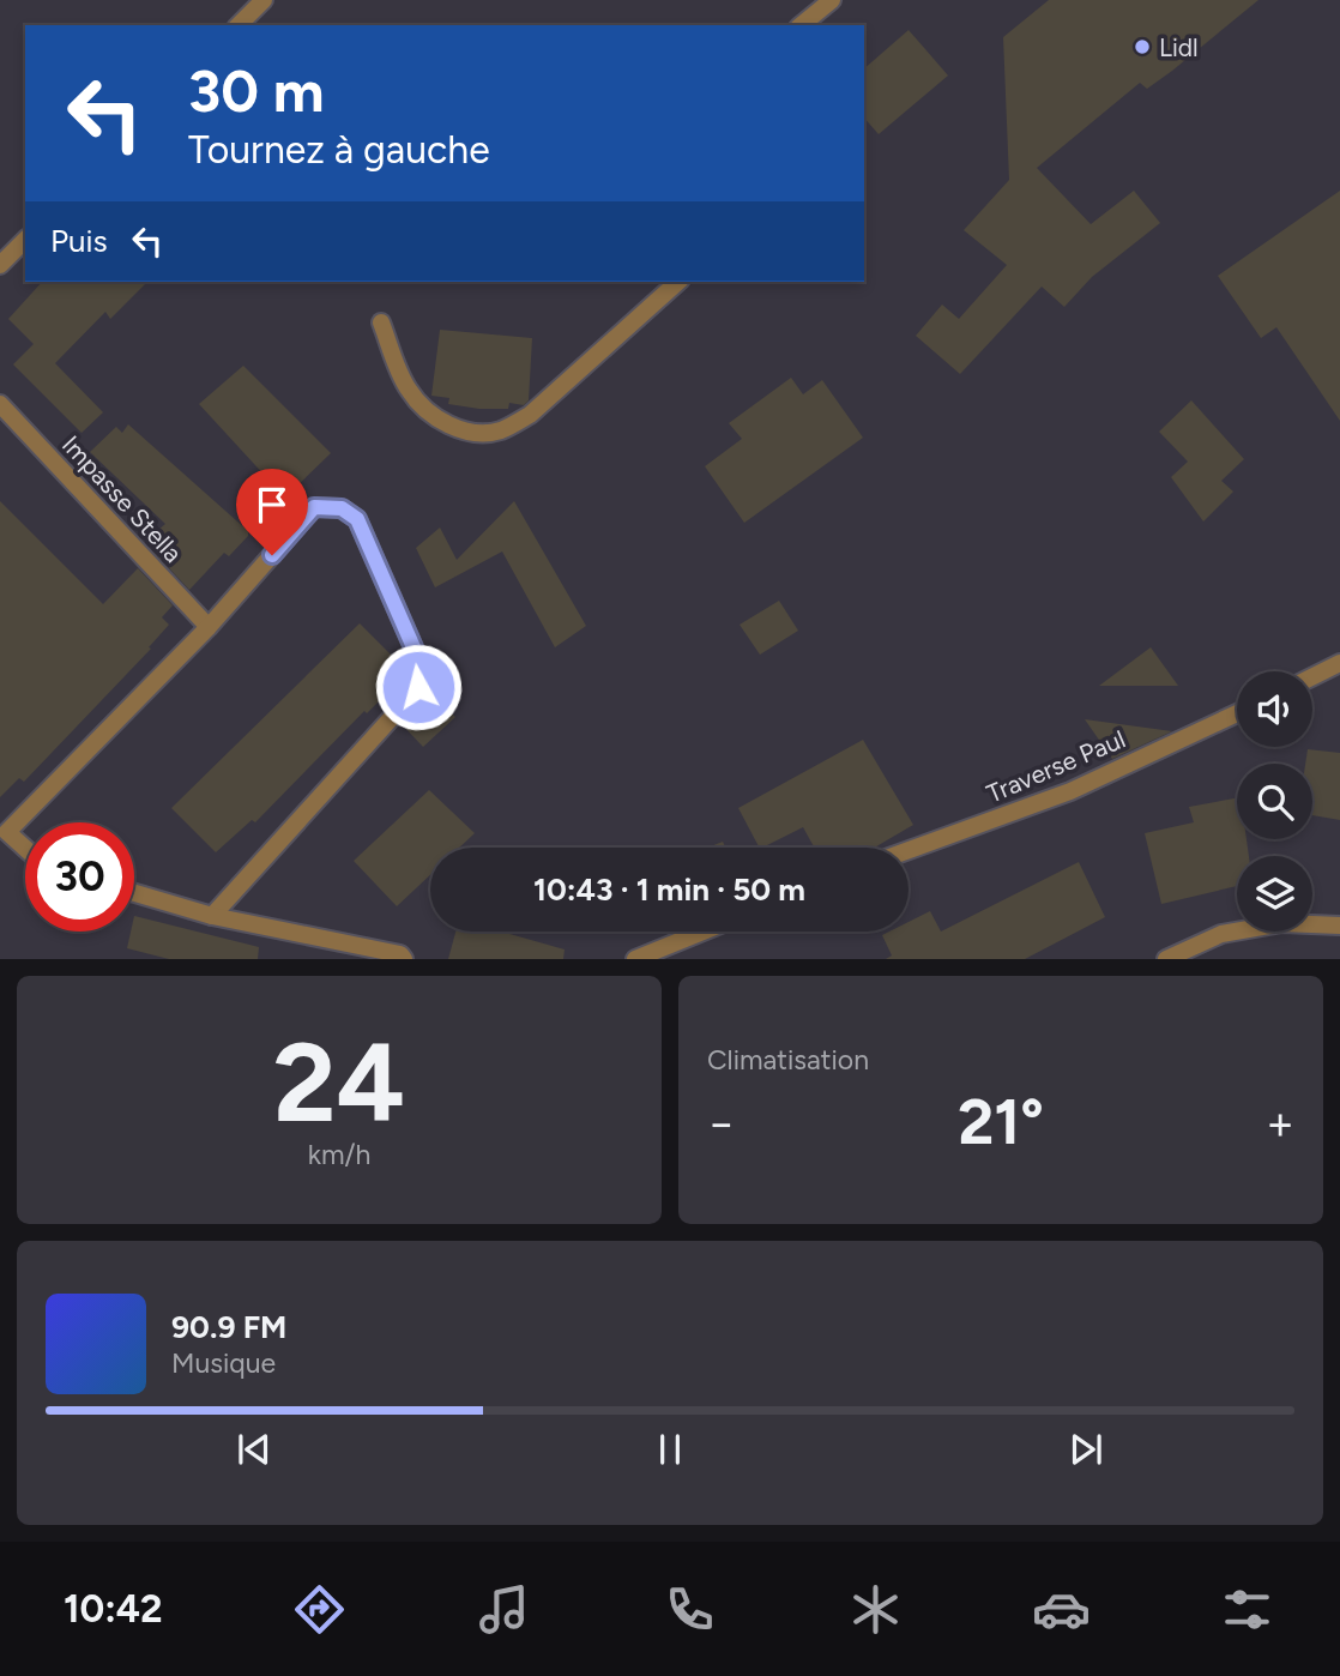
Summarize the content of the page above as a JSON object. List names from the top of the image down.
{
  "streets": {
    "street": ["Impasse Stella", "Traverse Paul"]
  },
  "places": ["Lidl"],
  "page": {
    "turn": ["30 m", "Tournez à gauche"],
    "then": "Puis",
    "limit": "30",
    "trip": "10:43 · 1 min · 50 m",
    "tile": [
      ["24", "km/h"],
      "Climatisation"
    ],
    "heat": ["−", "21°", "+"],
    "song": ["90.9 FM", "Musique"],
    "tabs": "10:42"
  }
}
